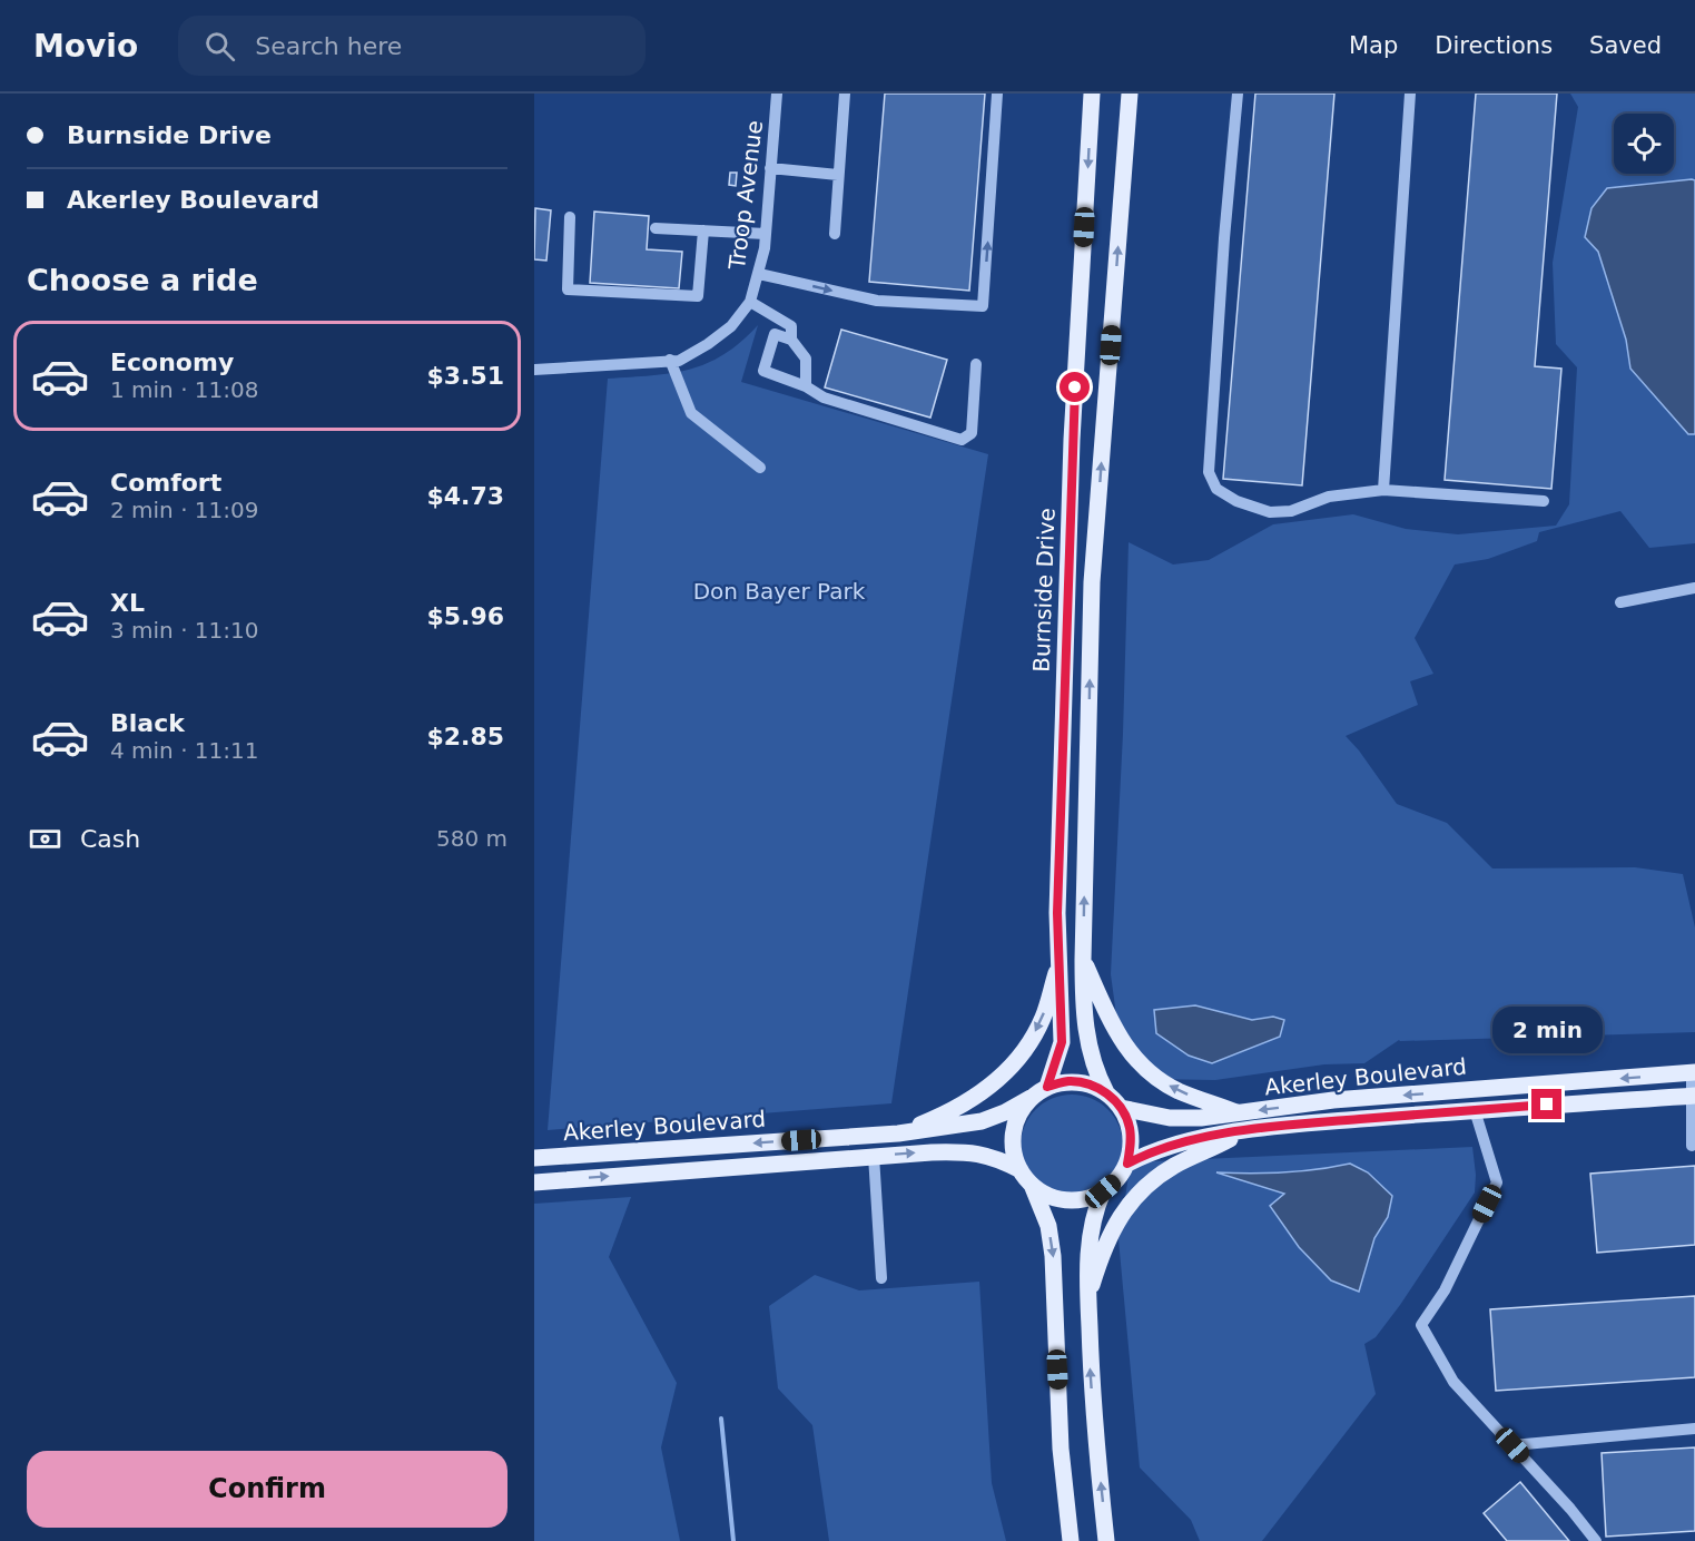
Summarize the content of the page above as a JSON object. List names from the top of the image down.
{
  "streets": {
    "main road": ["Burnside Drive", "Akerley Boulevard"],
    "street": ["Troop Avenue"]
  },
  "crossings": [
    ["Burnside Drive", "Akerley Boulevard"]
  ],
  "parks": ["Don Bayer Park"],
  "page": {
    "header": "Movio",
    "search": "Search here",
    "nav": ["Map", "Directions", "Saved"],
    "banner": ["Burnside Drive", "Akerley Boulevard"],
    "heading": "Choose a ride",
    "list": [
      {
        "name": "Economy",
        "note": "1 min · 11:08",
        "value": "$3.51"
      },
      {
        "name": "Comfort",
        "note": "2 min · 11:09",
        "value": "$4.73"
      },
      {
        "name": "XL",
        "note": "3 min · 11:10",
        "value": "$5.96"
      },
      {
        "name": "Black",
        "note": "4 min · 11:11",
        "value": "$2.85"
      }
    ],
    "pay": ["Cash", "580 m"],
    "bubble": "2 min",
    "buttons": "Confirm"
  }
}
